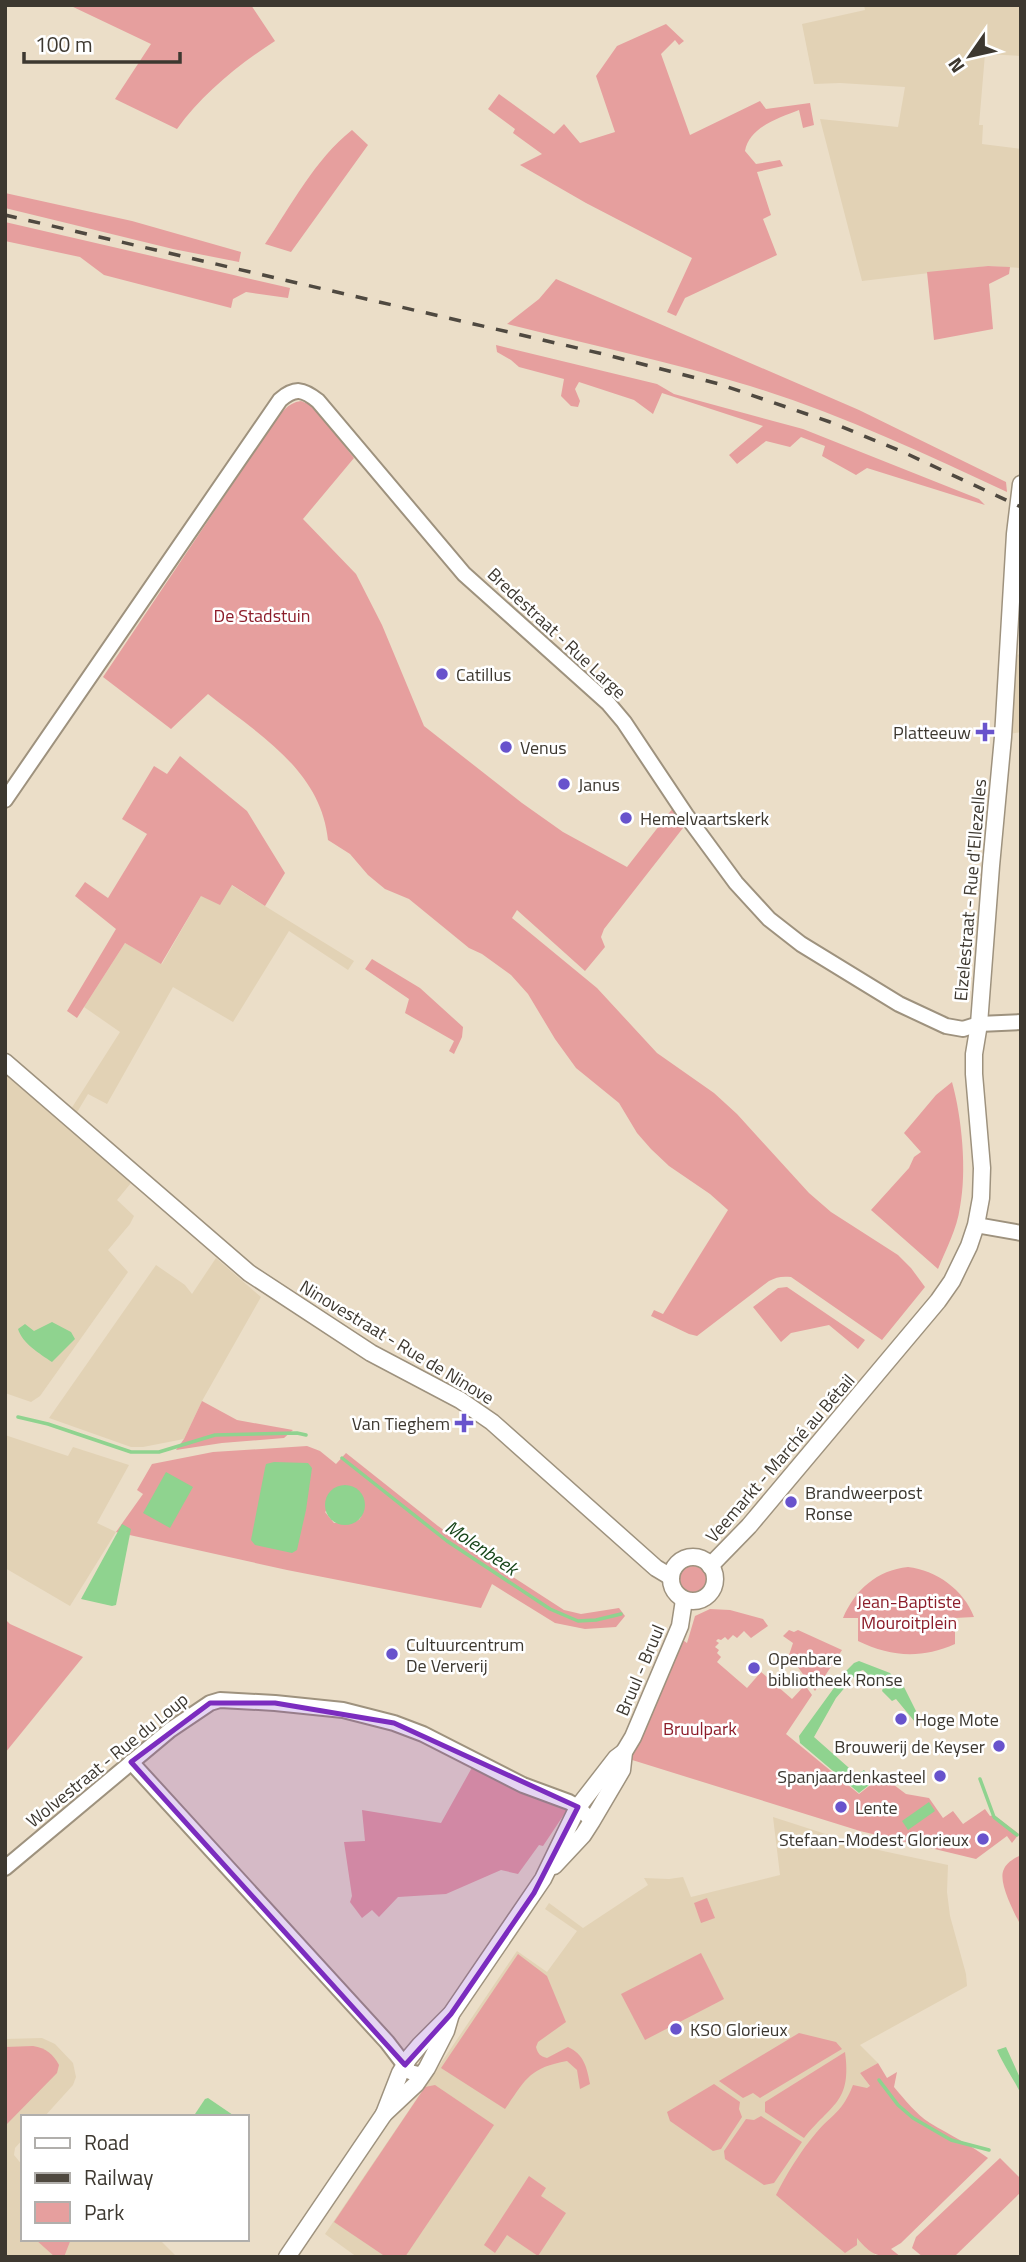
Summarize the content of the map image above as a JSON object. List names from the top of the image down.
{
  "streets": {
    "main road": [
      "Elzelestraat - Rue d'Ellezelles",
      "Ninovestraat - Rue de Ninove",
      "Veemarkt - Marché au Bétail",
      "Bruul - Bruul"
    ],
    "street": ["Bredestraat - Rue Large", "Wolvestraat - Rue du Loup"]
  },
  "crossings": [
    ["Bredestraat - Rue Large", "Elzelestraat - Rue d'Ellezelles"],
    ["Elzelestraat - Rue d'Ellezelles", "Veemarkt - Marché au Bétail"],
    ["Ninovestraat - Rue de Ninove", "Veemarkt - Marché au Bétail"],
    ["Ninovestraat - Rue de Ninove", "Bruul - Bruul"],
    ["Veemarkt - Marché au Bétail", "Bruul - Bruul"]
  ],
  "water": ["Molenbeek"],
  "parks": ["De Stadstuin", "Jean-Baptiste Mouroitplein", "Bruulpark"],
  "places": {
    "other": [
      "Catillus",
      "Venus",
      "Janus",
      "Hemelvaartskerk",
      "Brandweerpost Ronse",
      "Cultuurcentrum De Ververij",
      "Openbare bibliotheek Ronse",
      "Hoge Mote",
      "Brouwerij de Keyser",
      "Spanjaardenkasteel",
      "Lente",
      "Stefaan-Modest Glorieux",
      "KSO Glorieux"
    ],
    "health": ["Platteeuw", "Van Tieghem"]
  },
  "legend": ["Road", "Railway", "Park"],
  "scale_bar": "100 m",
  "north": "bottom left"
}
